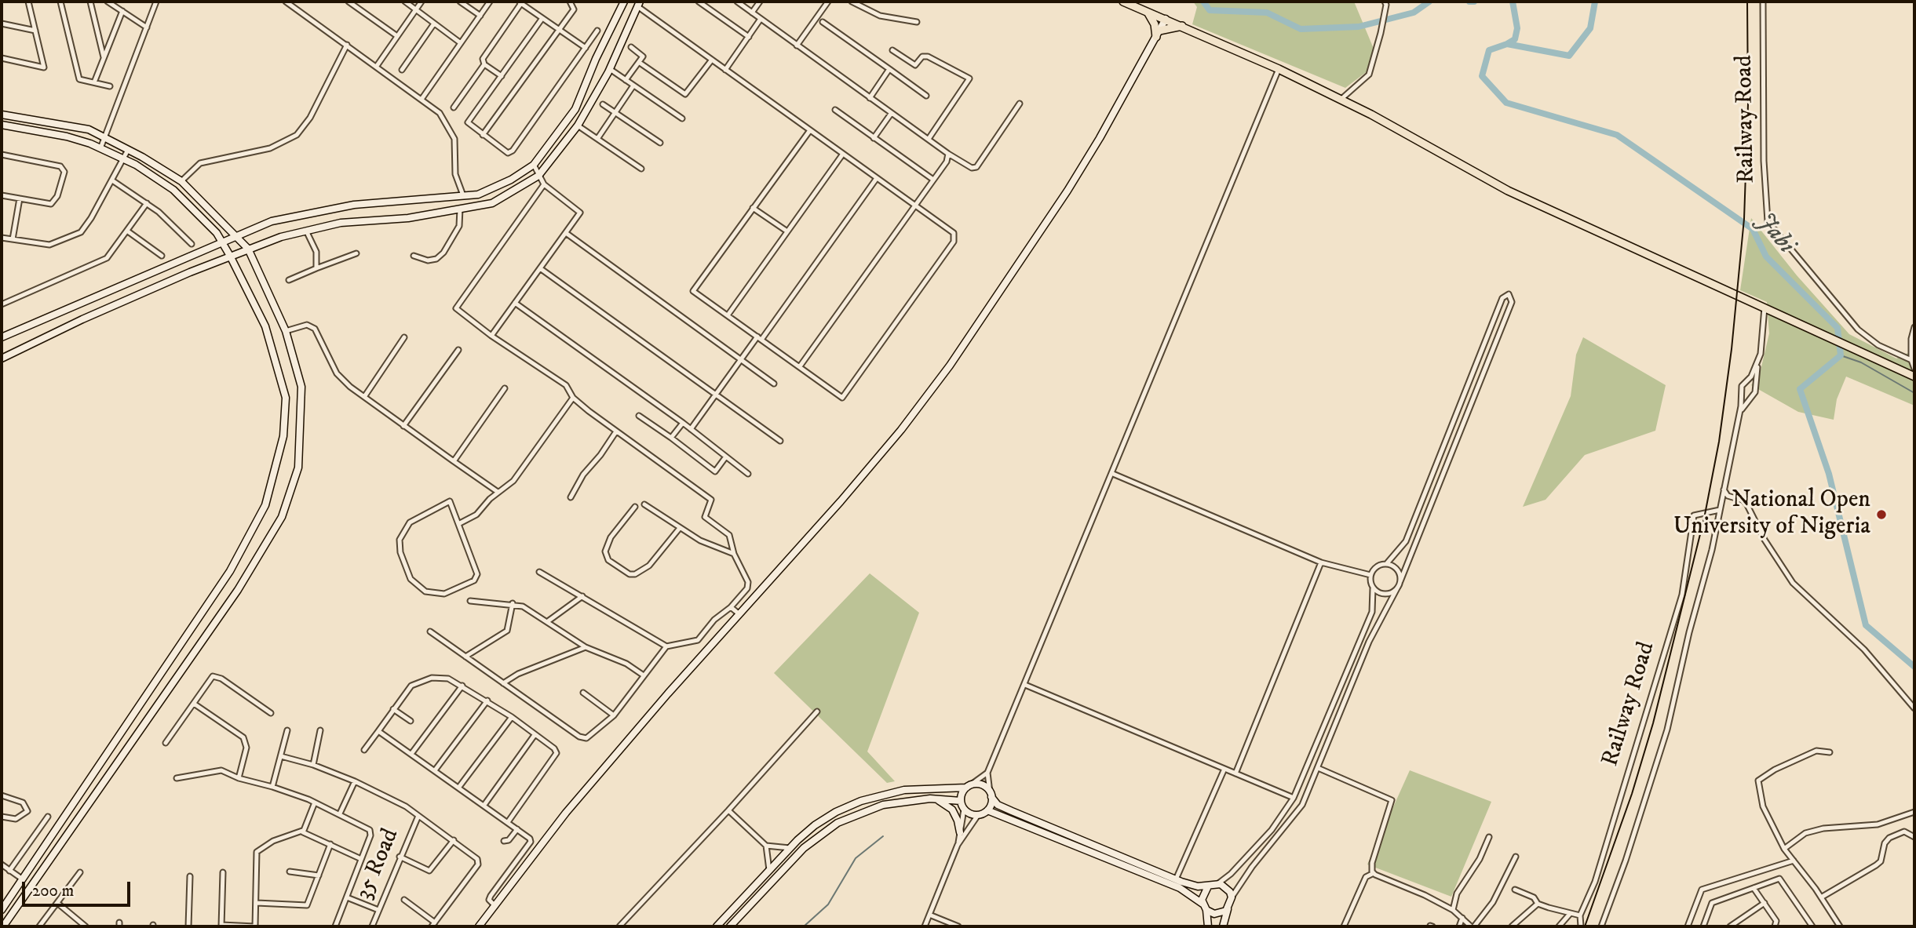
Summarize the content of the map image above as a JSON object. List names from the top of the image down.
{
  "streets": {
    "street": ["Railway Road", "35 Road"]
  },
  "water": ["Jabi"],
  "places": ["National Open University of Nigeria"],
  "scale_bar": "200 m"
}
